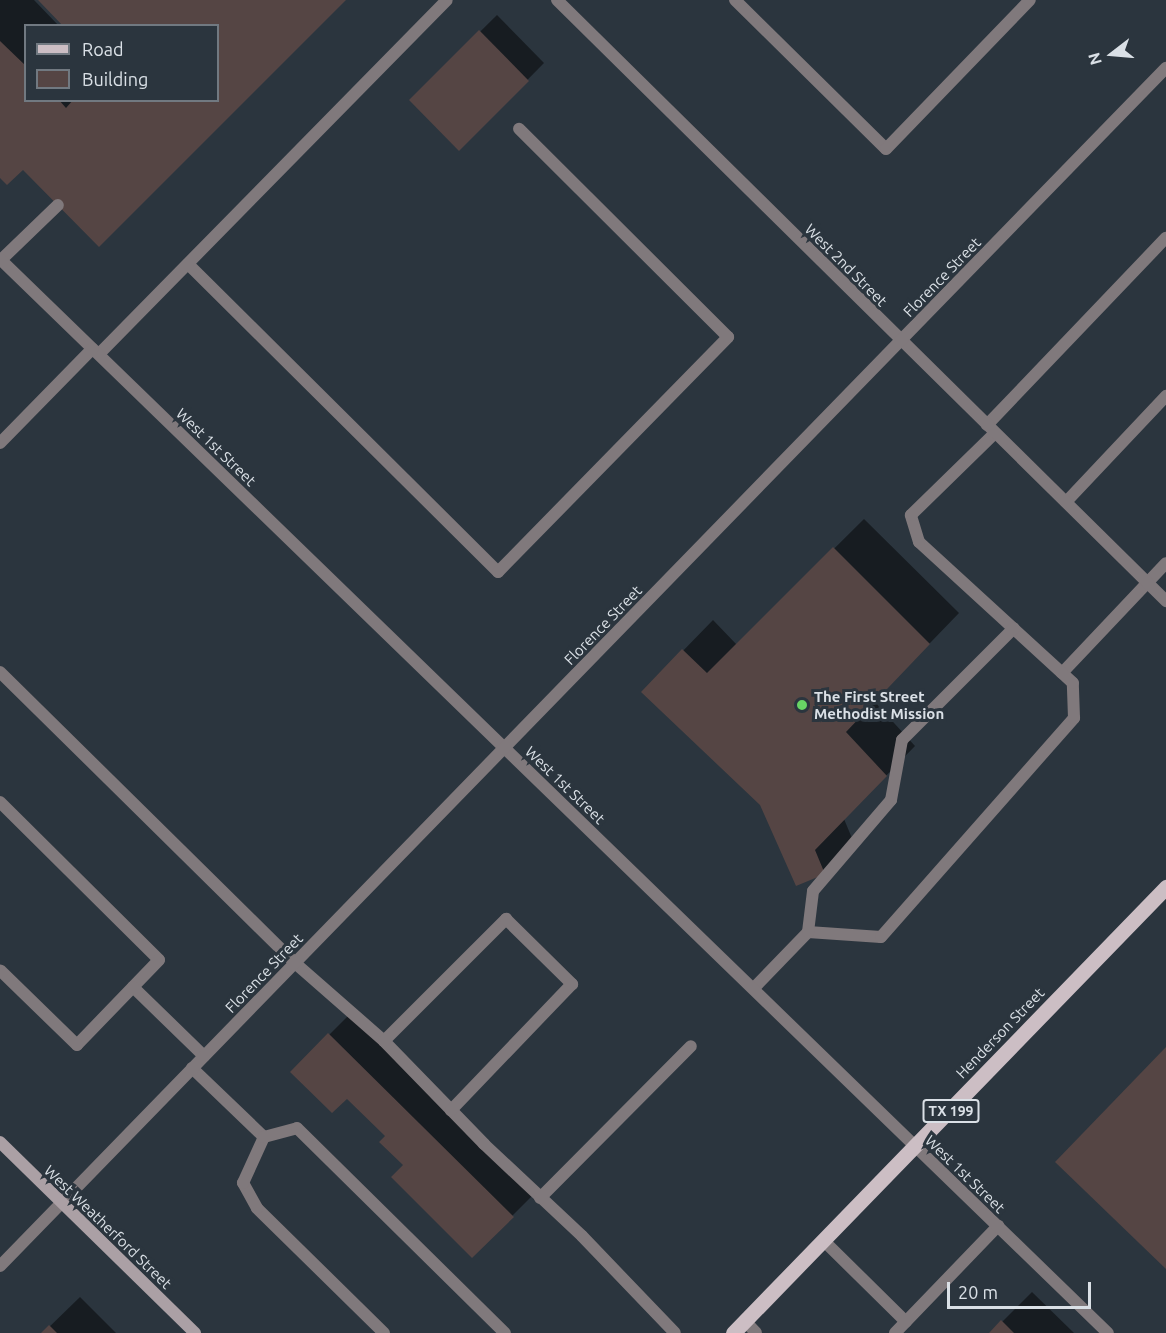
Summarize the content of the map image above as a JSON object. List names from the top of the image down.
{
  "streets": {
    "main road": ["Henderson Street", "TX 199", "West Weatherford Street"],
    "street": ["West 2nd Street", "Florence Street", "West 1st Street"]
  },
  "crossings": [
    ["West 2nd Street", "Florence Street"],
    ["Florence Street", "West 1st Street"],
    ["Florence Street", "West Weatherford Street"],
    ["West 1st Street", "Henderson Street"]
  ],
  "places": ["The First Street Methodist Mission"],
  "legend": ["Road", "Building"],
  "scale_bar": "20 m",
  "north": "left"
}
